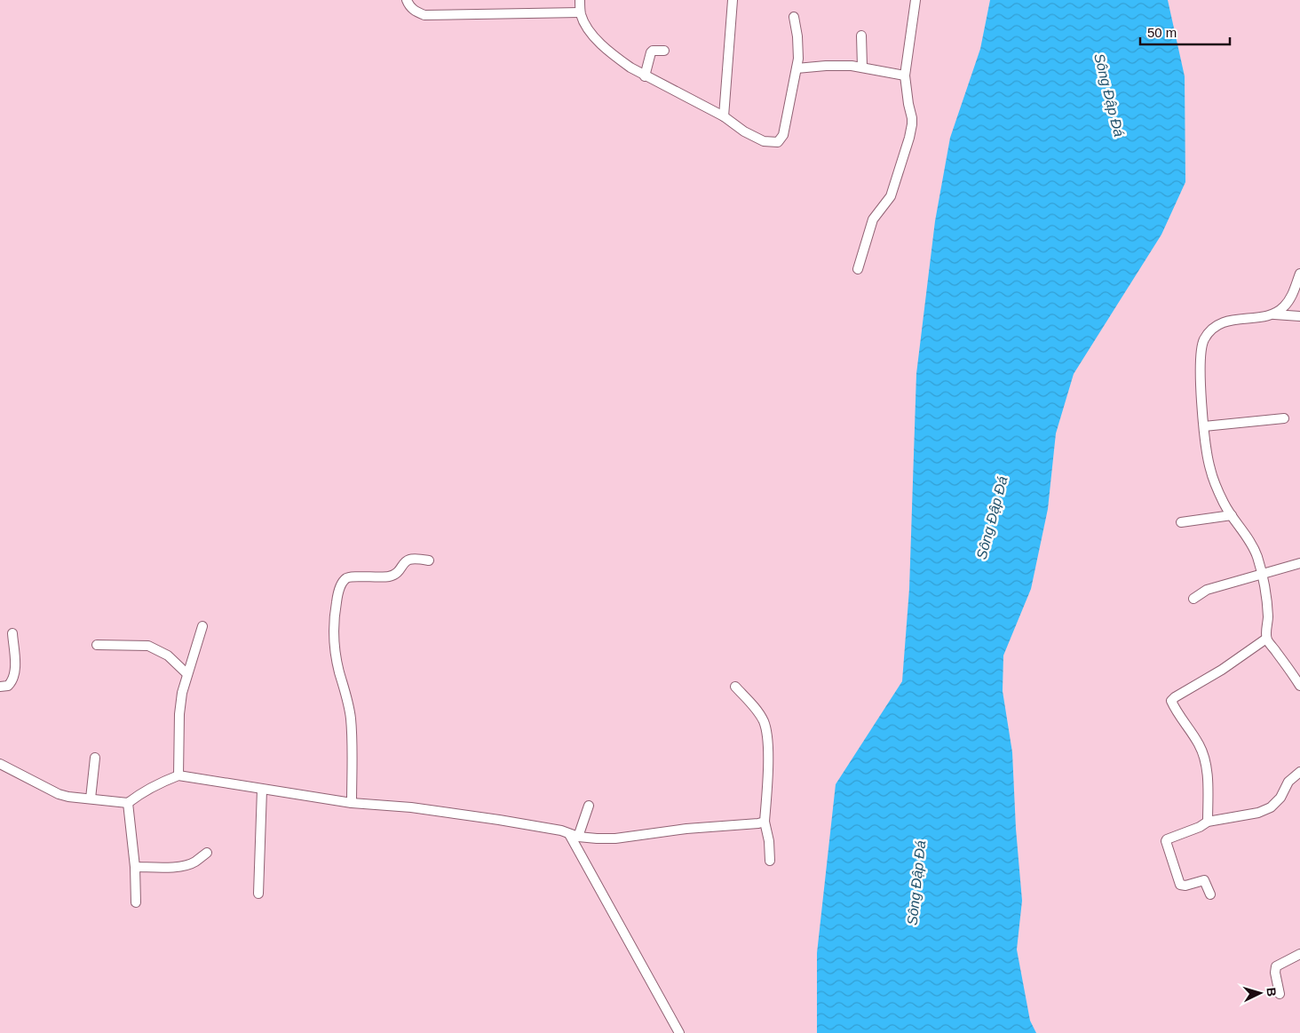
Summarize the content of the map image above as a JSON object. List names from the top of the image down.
{
  "water": ["Sông Đập Đá"],
  "scale_bar": "50 m",
  "north": "right"
}
